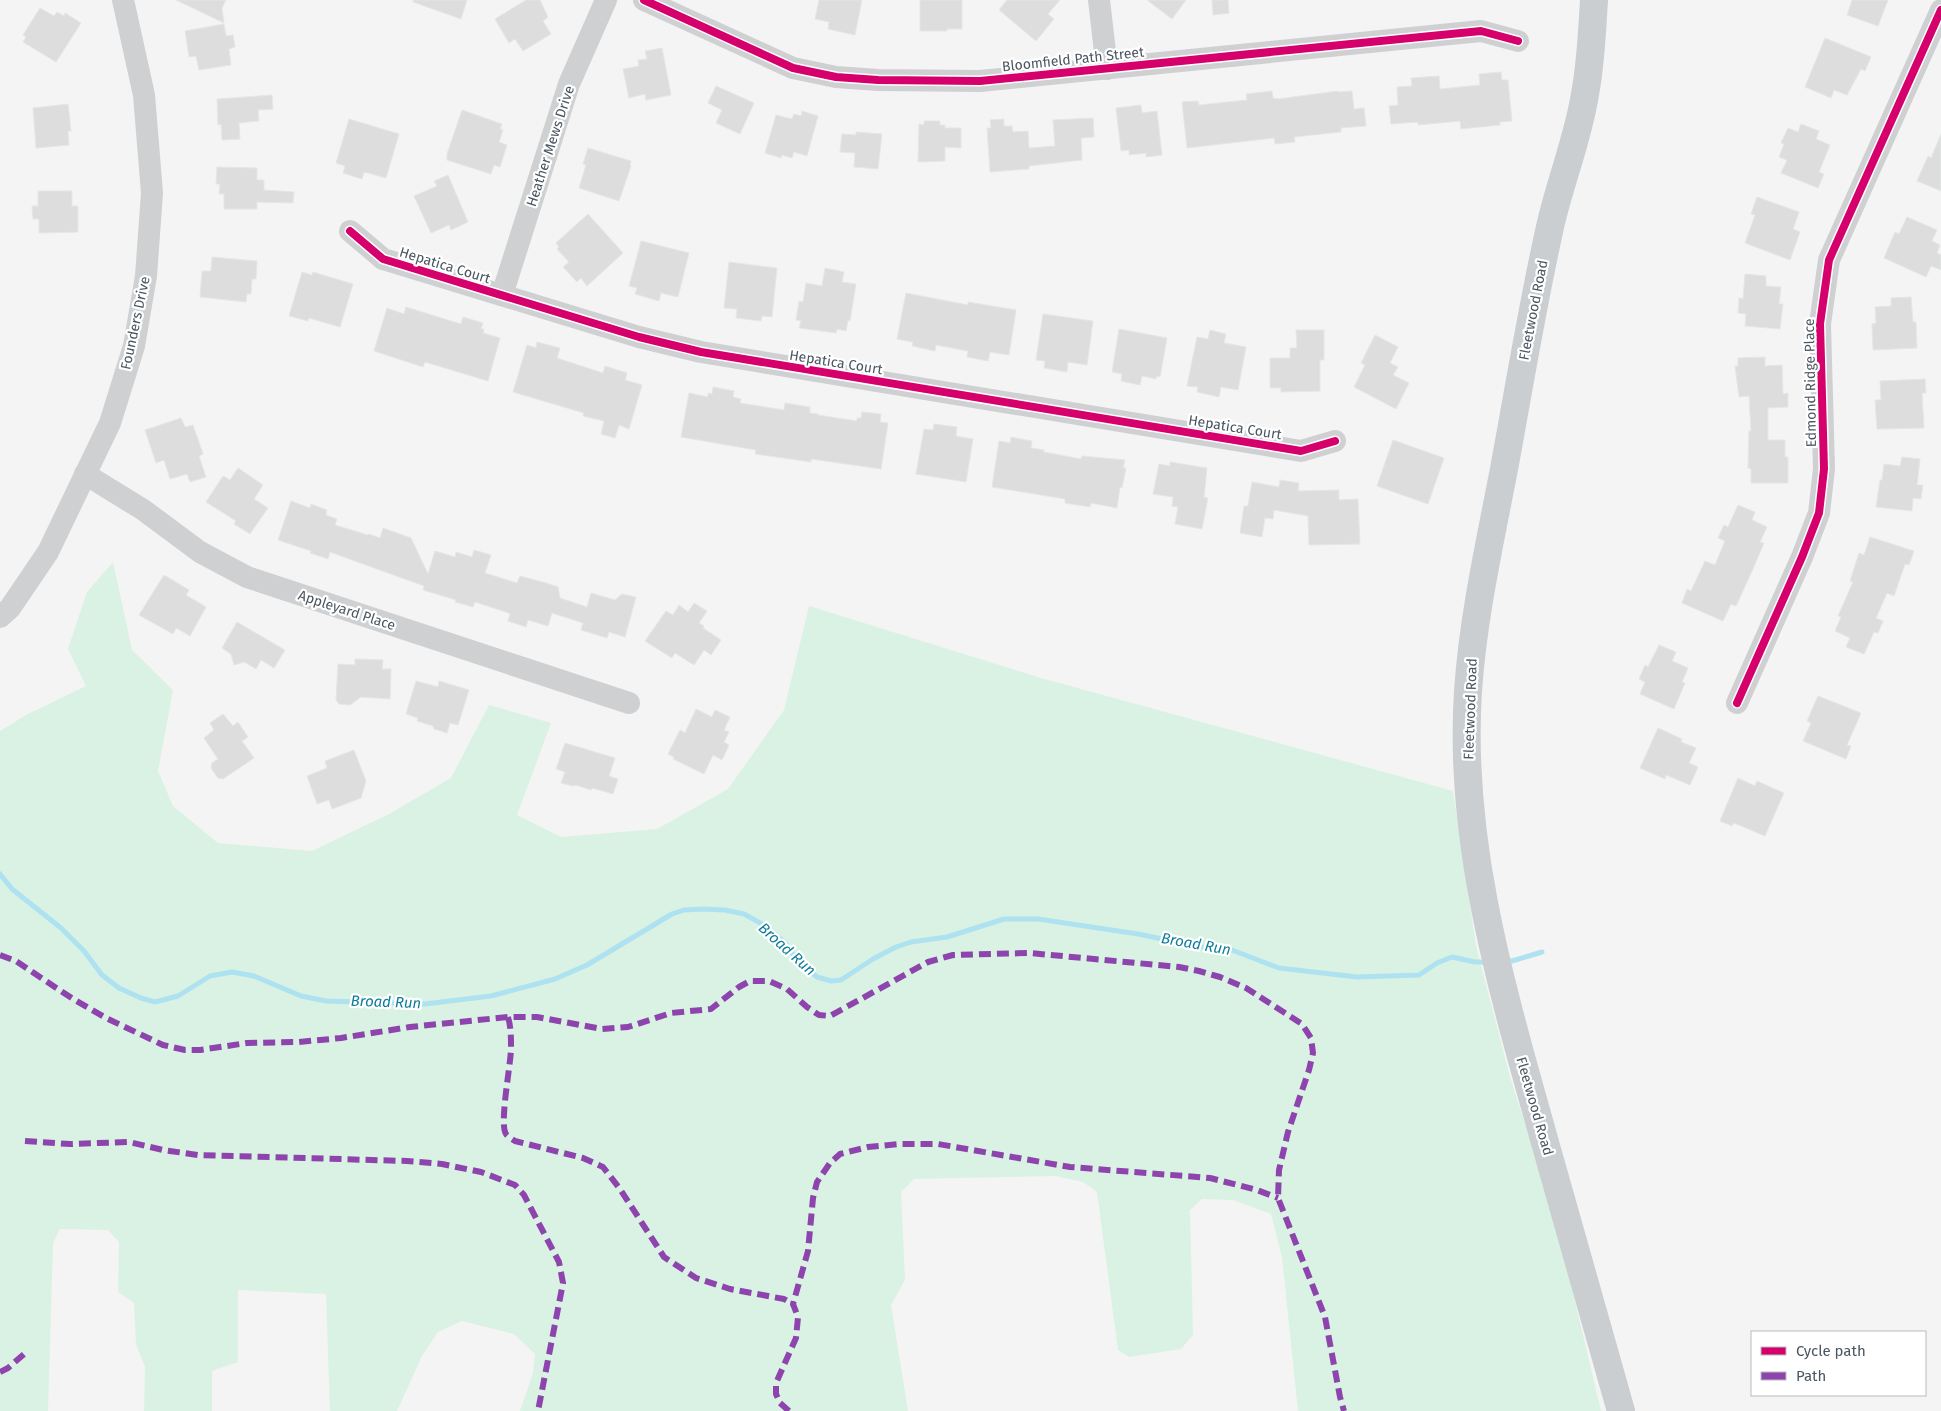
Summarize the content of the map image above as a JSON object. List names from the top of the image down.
{
  "streets": {
    "main road": ["Fleetwood Road"],
    "street": [
      "Bloomfield Path Street",
      "Heather Mews Drive",
      "Hepatica Court",
      "Founders Drive",
      "Edmond Ridge Place",
      "Appleyard Place"
    ]
  },
  "crossings": [
    ["Heather Mews Drive", "Hepatica Court"],
    ["Founders Drive", "Appleyard Place"]
  ],
  "water": ["Broad Run"],
  "legend": ["Cycle path", "Path"]
}
